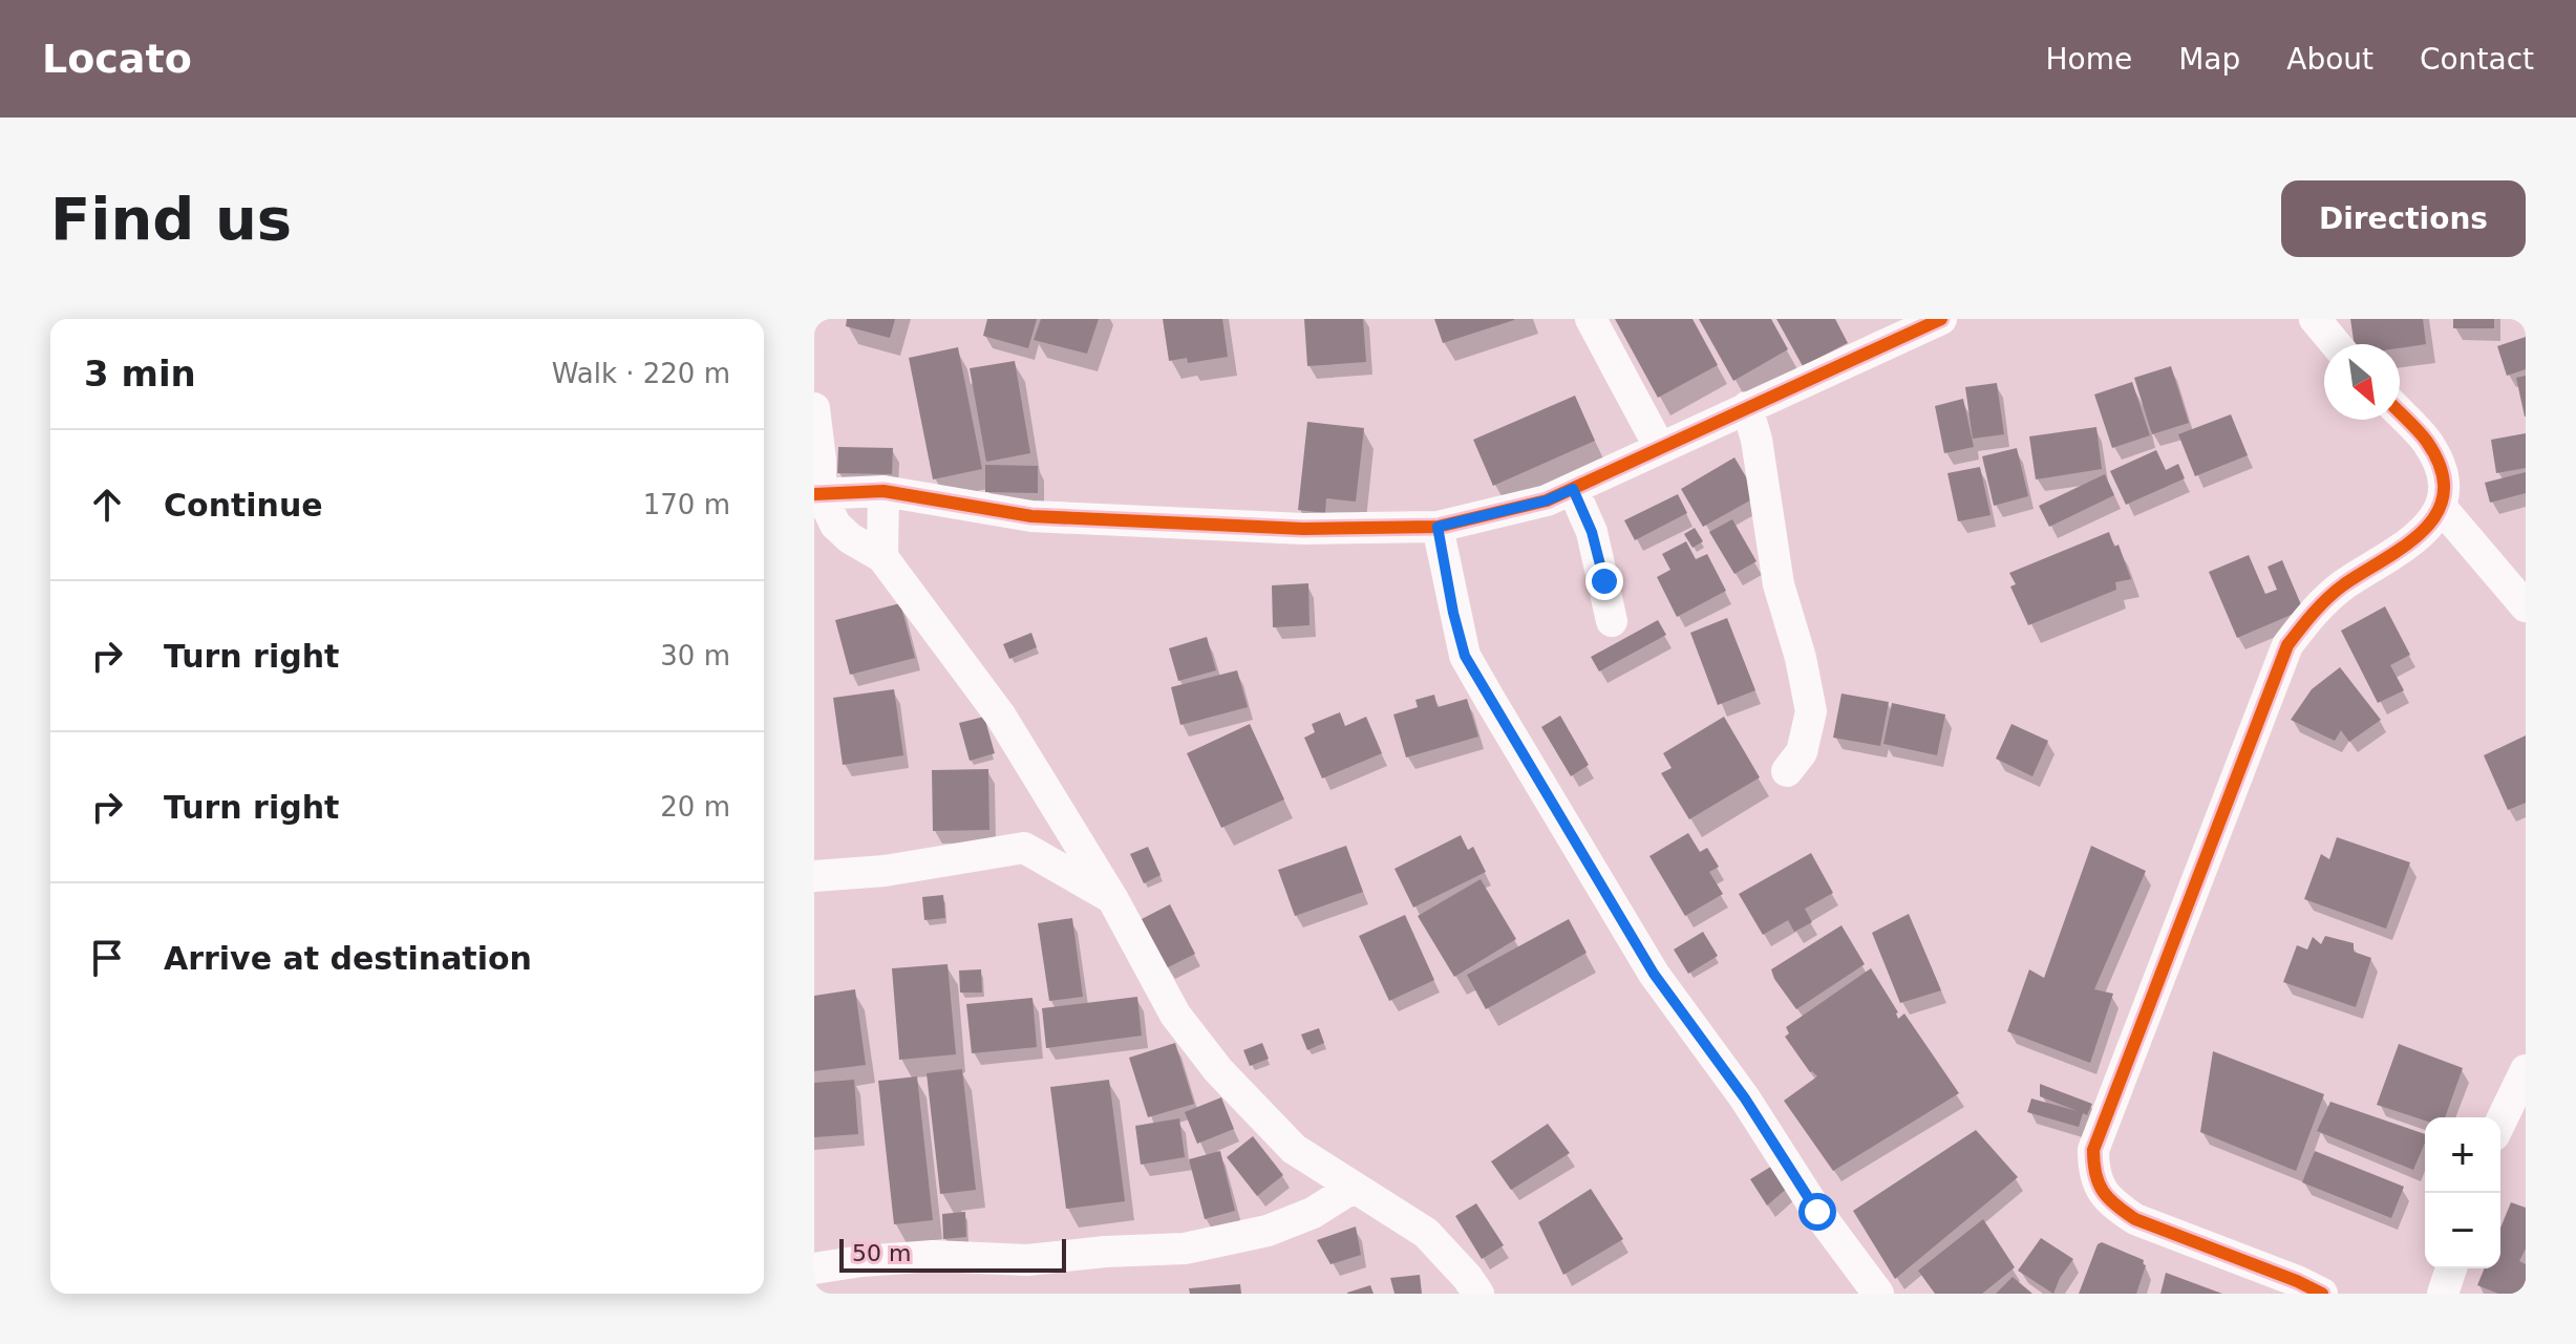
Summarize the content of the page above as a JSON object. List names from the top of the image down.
{
  "scale_bar": "50 m",
  "north": "bottom right",
  "page": {
    "header": "Locato",
    "nav": [
      "Home",
      "Map",
      "About",
      "Contact"
    ],
    "buttons": "Directions",
    "title": "Find us",
    "heading": ["3 min", "Walk · 220 m"],
    "list": [
      ["Continue", "170 m"],
      ["Turn right", "30 m"],
      ["Turn right", "20 m"],
      "Arrive at destination"
    ],
    "map_buttons": ["+", "−"],
    "scale": "50 m"
  }
}
